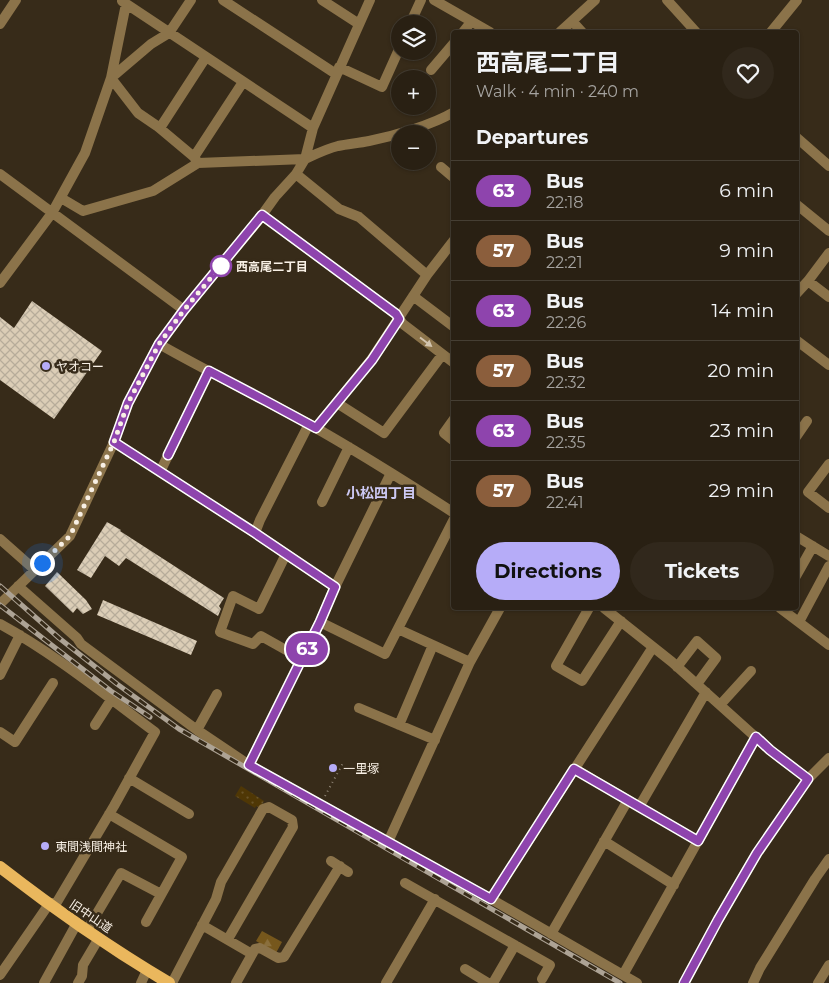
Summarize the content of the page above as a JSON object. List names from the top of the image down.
{
  "streets": {
    "main road": ["旧中山道"]
  },
  "districts": ["小松四丁目"],
  "places": [
    "西高尾二丁目",
    "ヤオコー",
    "一里塚",
    "東間浅間神社"
  ],
  "lines": ["bus line 63"],
  "page": {
    "on_map": "63",
    "map_buttons": ["+", "−"],
    "heading": [
      ["西高尾二丁目", "Walk · 4 min · 240 m"],
      "Departures"
    ],
    "list": [
      {
        "mark": "63",
        "name": "Bus",
        "note": "22:18",
        "value": "6 min"
      },
      {
        "mark": "57",
        "name": "Bus",
        "note": "22:21",
        "value": "9 min"
      },
      {
        "mark": "63",
        "name": "Bus",
        "note": "22:26",
        "value": "14 min"
      },
      {
        "mark": "57",
        "name": "Bus",
        "note": "22:32",
        "value": "20 min"
      },
      {
        "mark": "63",
        "name": "Bus",
        "note": "22:35",
        "value": "23 min"
      },
      {
        "mark": "57",
        "name": "Bus",
        "note": "22:41",
        "value": "29 min"
      }
    ],
    "buttons": ["Directions", "Tickets"]
  }
}
